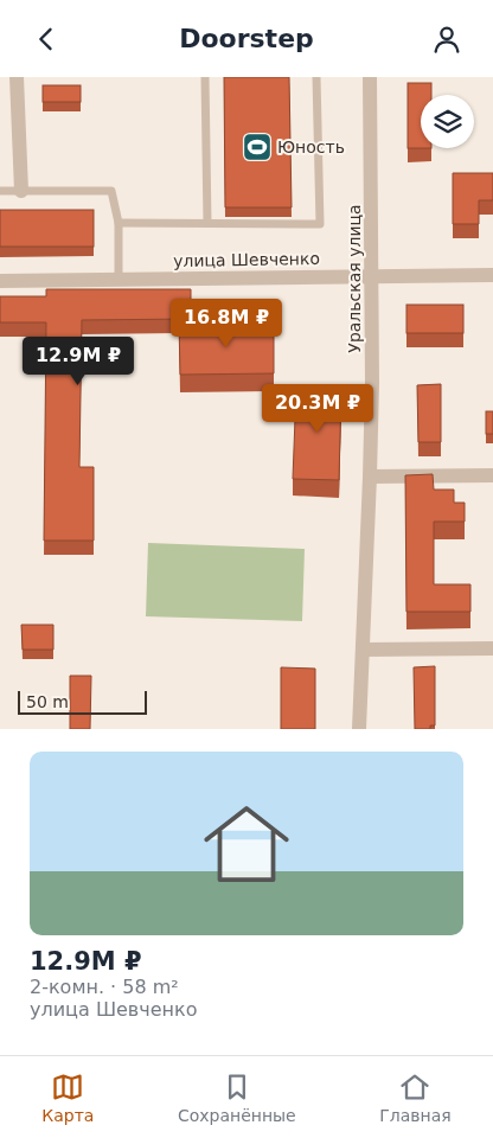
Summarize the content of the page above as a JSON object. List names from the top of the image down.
{
  "streets": {
    "street": ["улица Шевченко", "Уральская улица"]
  },
  "crossings": [
    ["улица Шевченко", "Уральская улица"]
  ],
  "places": {
    "sports": ["Юность"]
  },
  "scale_bar": "50 m",
  "page": {
    "header": "Doorstep",
    "price": ["16.8M ₽", "12.9M ₽", "20.3M ₽"],
    "scale": "50 m",
    "list": [
      {
        "name": "12.9M ₽",
        "note": "2-комн. · 58 m² · улица Шевченко"
      }
    ],
    "tabs": ["Карта", "Сохранённые", "Главная"]
  }
}
